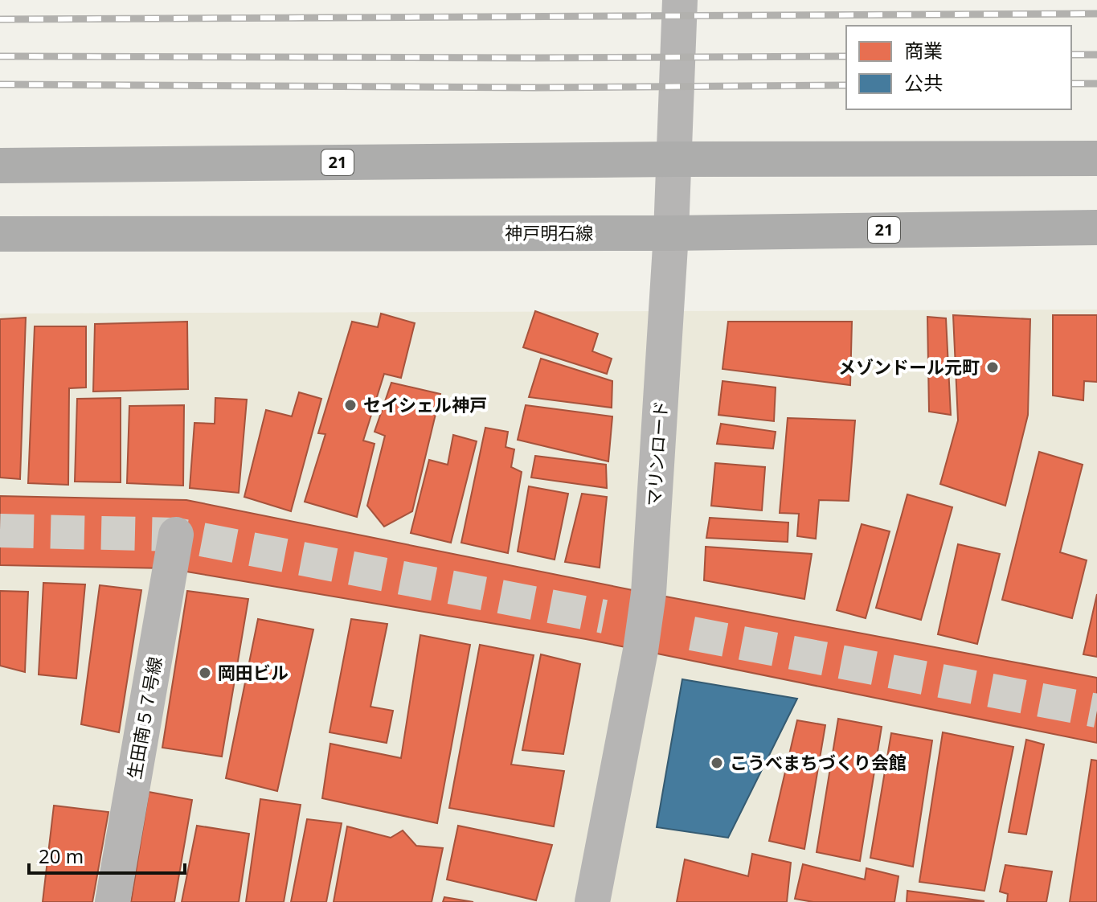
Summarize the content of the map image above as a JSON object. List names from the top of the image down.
{
  "streets": {
    "main road": ["21", "神戸明石線"],
    "street": ["マリンロード", "生田南５７号線"]
  },
  "crossings": [
    ["21", "マリンロード"],
    ["神戸明石線", "マリンロード"]
  ],
  "places": [
    "メゾンドール元町",
    "セイシェル神戸",
    "岡田ビル",
    "こうべまちづくり会館"
  ],
  "legend": ["商業", "公共"],
  "scale_bar": "20 m"
}
